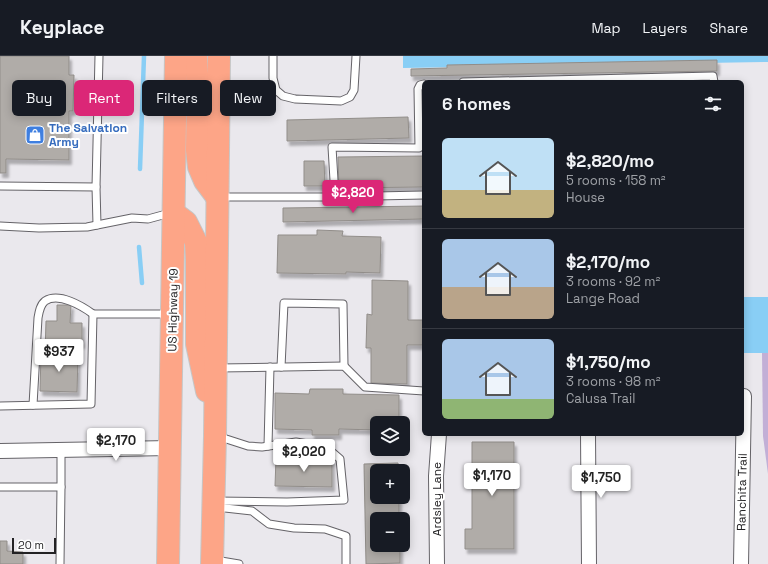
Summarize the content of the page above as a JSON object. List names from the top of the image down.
{
  "streets": {
    "highway": ["US Highway 19"],
    "street": ["Ranchita Trail", "Ardsley Lane"]
  },
  "places": {
    "shop": ["The Salvation Army"]
  },
  "scale_bar": "20 m",
  "page": {
    "header": "Keyplace",
    "nav": ["Map", "Layers", "Share"],
    "chip": [
      "Buy",
      "Rent",
      "Filters",
      "New"
    ],
    "heading": "6 homes",
    "list": [
      {
        "name": "$2,820/mo",
        "note": "5 rooms · 158 m² · House"
      },
      {
        "name": "$2,170/mo",
        "note": "3 rooms · 92 m² · Lange Road"
      },
      {
        "name": "$1,750/mo",
        "note": "3 rooms · 98 m² · Calusa Trail"
      }
    ],
    "price": [
      "$2,820",
      "$937",
      "$2,170",
      "$2,020",
      "$1,170",
      "$1,750"
    ],
    "map_buttons": ["+", "−"],
    "scale": "20 m"
  }
}
